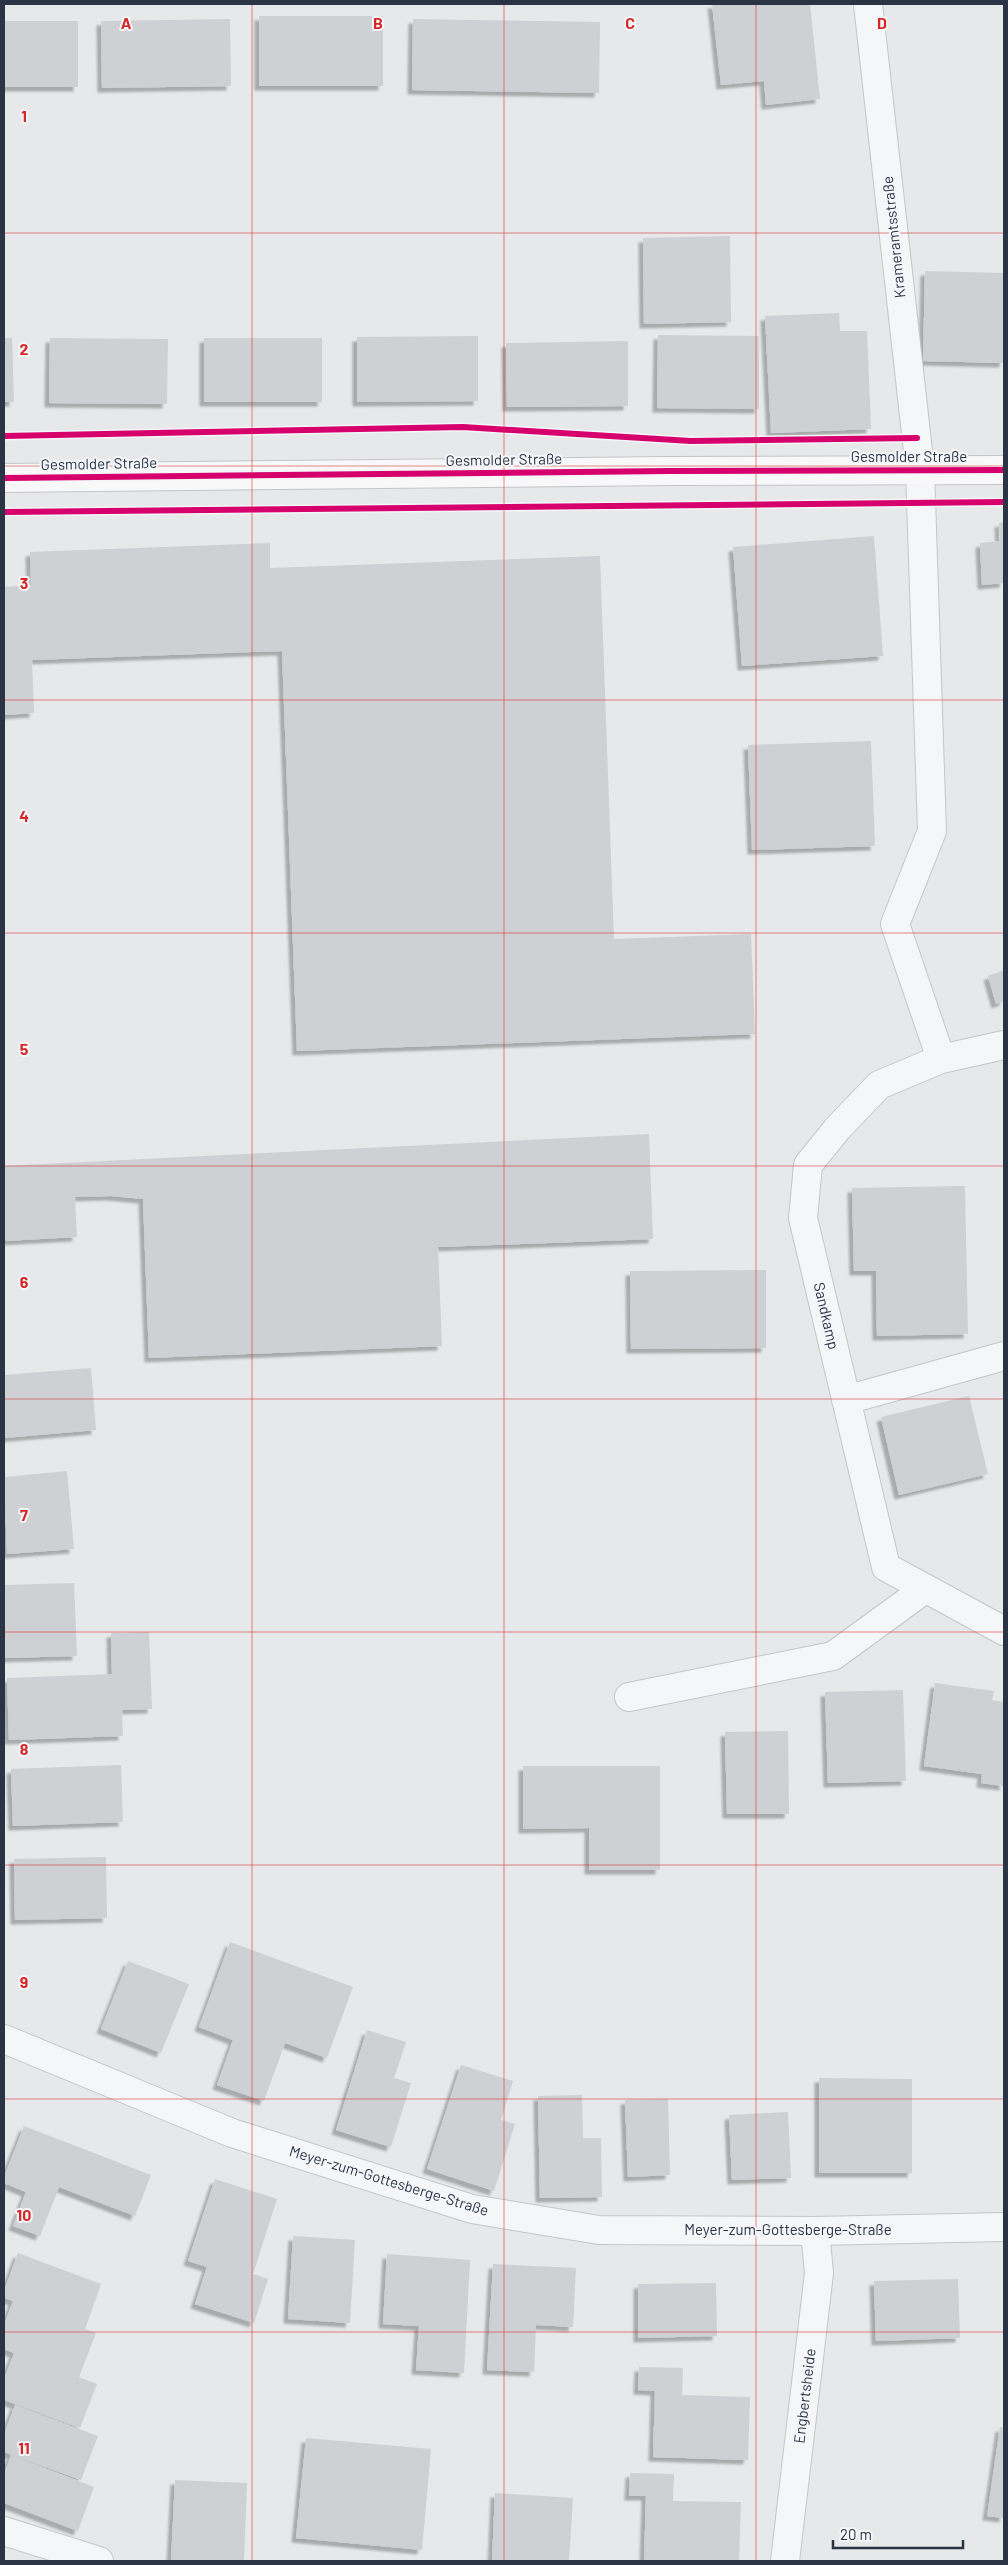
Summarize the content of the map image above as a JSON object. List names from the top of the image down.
{
  "streets": {
    "main road": ["Gesmolder Straße"],
    "street": [
      "Krameramtsstraße",
      "Sandkamp",
      "Meyer-zum-Gottesberge-Straße",
      "Engbertsheide"
    ]
  },
  "crossings": [
    ["Krameramtsstraße", "Gesmolder Straße"],
    ["Krameramtsstraße", "Sandkamp"],
    ["Meyer-zum-Gottesberge-Straße", "Engbertsheide"]
  ],
  "scale_bar": "20 m",
  "grid": {
    "columns": [
      "A",
      "B",
      "C",
      "D"
    ],
    "rows": [
      "1",
      "2",
      "3",
      "4",
      "5",
      "6",
      "7",
      "8",
      "9",
      "10",
      "11"
    ]
  }
}
